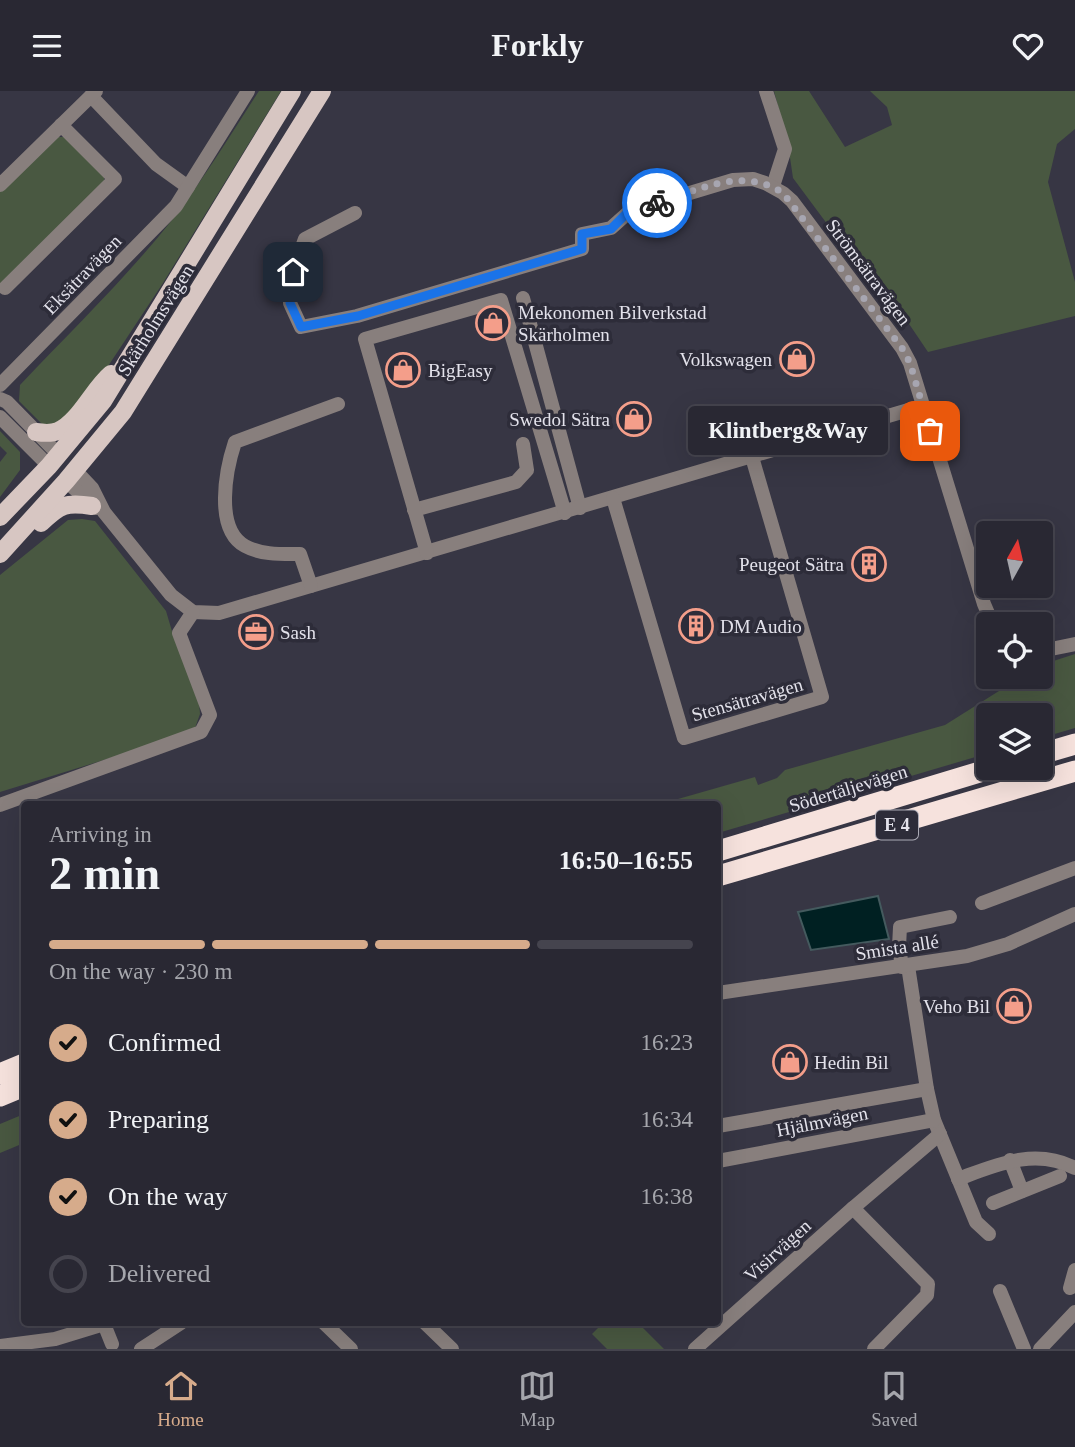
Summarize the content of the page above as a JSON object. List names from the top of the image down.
{
  "streets": {
    "highway": ["Södertäljevägen", "E 4"],
    "main road": ["Skärholmsvägen"],
    "street": [
      "Strömsätravägen",
      "Eksätravägen",
      "Stensätravägen",
      "Smista allé",
      "Hjälmvägen",
      "Visirvägen"
    ]
  },
  "places": {
    "shop": [
      "Mekonomen Bilverkstad Skärholmen",
      "Volkswagen",
      "BigEasy",
      "Swedol Sätra",
      "Veho Bil",
      "Hedin Bil"
    ],
    "other": ["Klintberg&Way"],
    "building": ["Peugeot Sätra", "DM Audio"],
    "office": ["Sash"]
  },
  "north": "top",
  "page": {
    "header": "Forkly",
    "bubble": "Klintberg&Way",
    "heading": ["2 min", "Arriving in", "16:50–16:55"],
    "bar": "On the way · 230 m",
    "list": [
      ["Confirmed", "16:23"],
      ["Preparing", "16:34"],
      ["On the way", "16:38"],
      "Delivered"
    ],
    "tabs": ["Home", "Map", "Saved"]
  }
}
